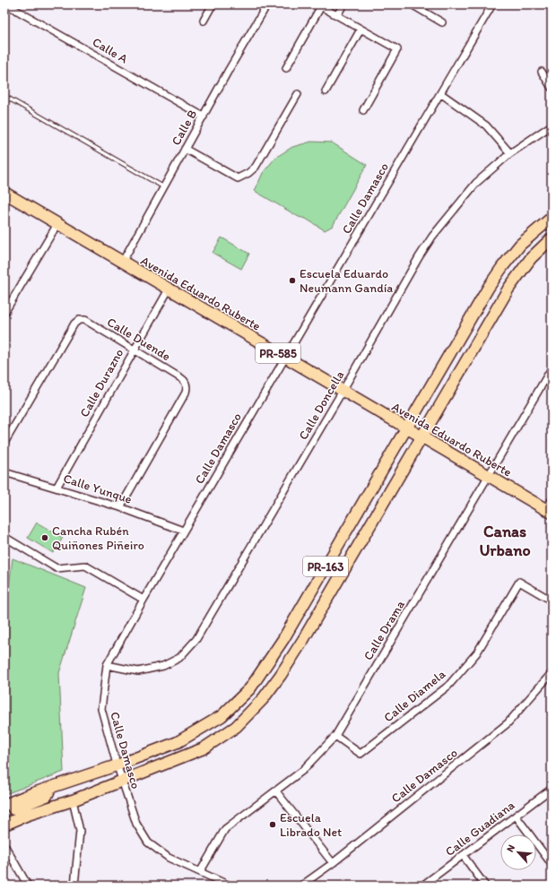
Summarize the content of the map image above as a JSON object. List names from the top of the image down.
{
  "streets": {
    "main road": ["Avenida Eduardo Ruberte", "PR-585", "PR-163"],
    "street": [
      "Calle A",
      "Calle B",
      "Calle Damasco",
      "Calle Duende",
      "Calle Durazno",
      "Calle Doncella",
      "Calle Yunque",
      "Calle Drama",
      "Calle Diamela",
      "Calle Guadiana"
    ]
  },
  "crossings": [
    ["Calle A", "Calle B"],
    ["Calle B", "Avenida Eduardo Ruberte"],
    ["Calle Damasco", "Avenida Eduardo Ruberte"],
    ["Calle Damasco", "Calle Doncella"],
    ["Calle Damasco", "Calle Yunque"],
    ["Calle Damasco", "PR-163"],
    ["Calle Damasco", "Calle Drama"],
    ["Avenida Eduardo Ruberte", "Calle Durazno"],
    ["Avenida Eduardo Ruberte", "Calle Doncella"],
    ["Avenida Eduardo Ruberte", "PR-163"],
    ["Avenida Eduardo Ruberte", "Calle Drama"],
    ["Calle Duende", "Calle Durazno"],
    ["Calle Duende", "Calle Yunque"],
    ["Calle Durazno", "Calle Yunque"],
    ["Calle Drama", "Calle Diamela"]
  ],
  "districts": ["Canas Urbano"],
  "places": ["Escuela Eduardo Neumann Gandía", "Cancha Rubén Quiñones Piñeiro", "Escuela Librado Net"],
  "north": "top left"
}
